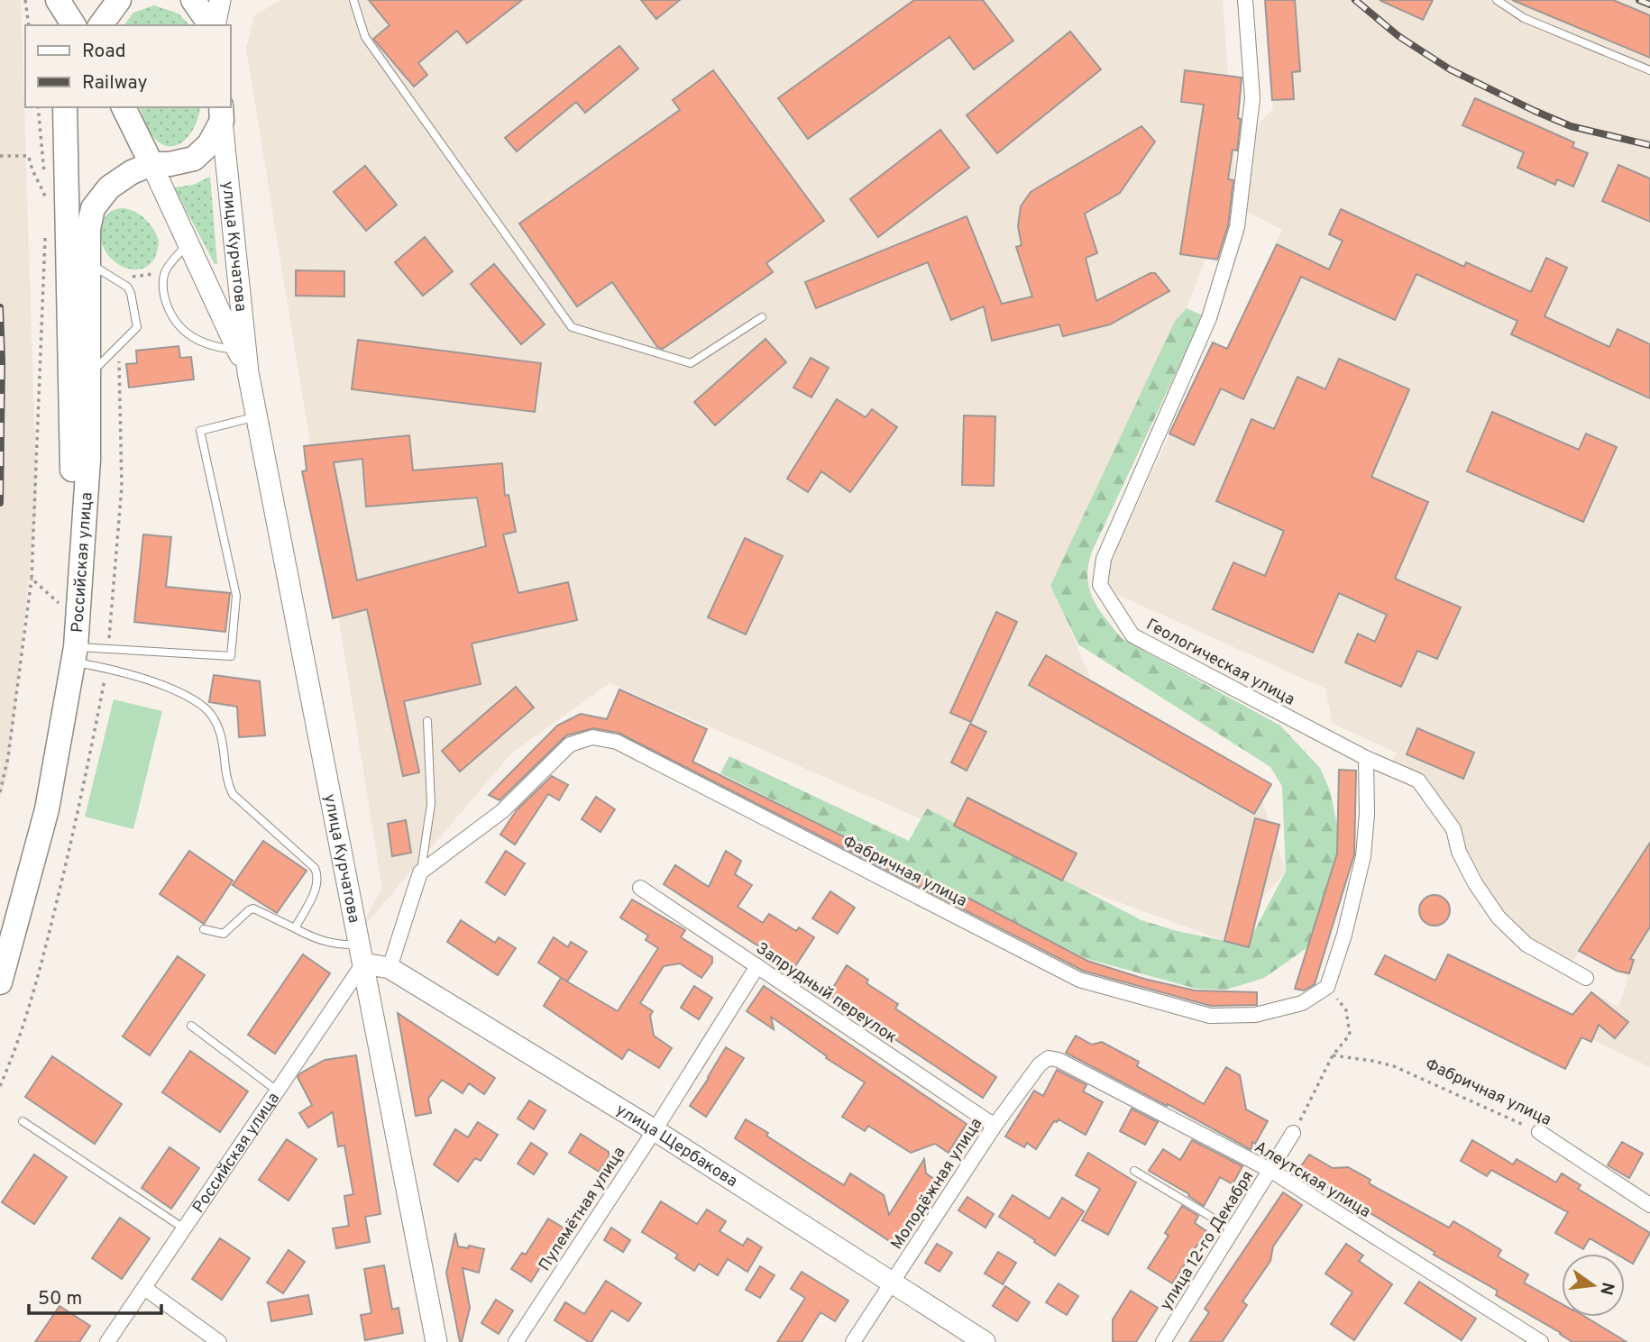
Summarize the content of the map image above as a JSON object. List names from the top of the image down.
{
  "streets": {
    "main road": ["Российская улица"],
    "street": [
      "улица Курчатова",
      "Геологическая улица",
      "Фабричная улица",
      "Запрудный переулок",
      "улица Щербакова",
      "Алеутская улица",
      "Молодёжная улица",
      "Пулемётная улица",
      "улица 12-го Декабря"
    ]
  },
  "crossings": [
    ["улица Курчатова", "Российская улица"],
    ["улица Курчатова", "улица Щербакова"],
    ["Российская улица", "улица Щербакова"],
    ["Запрудный переулок", "Молодёжная улица"],
    ["Запрудный переулок", "Пулемётная улица"],
    ["улица Щербакова", "Молодёжная улица"],
    ["улица Щербакова", "Пулемётная улица"],
    ["Алеутская улица", "Молодёжная улица"],
    ["Алеутская улица", "улица 12-го Декабря"]
  ],
  "legend": ["Road", "Railway"],
  "scale_bar": "50 m",
  "north": "right"
}
